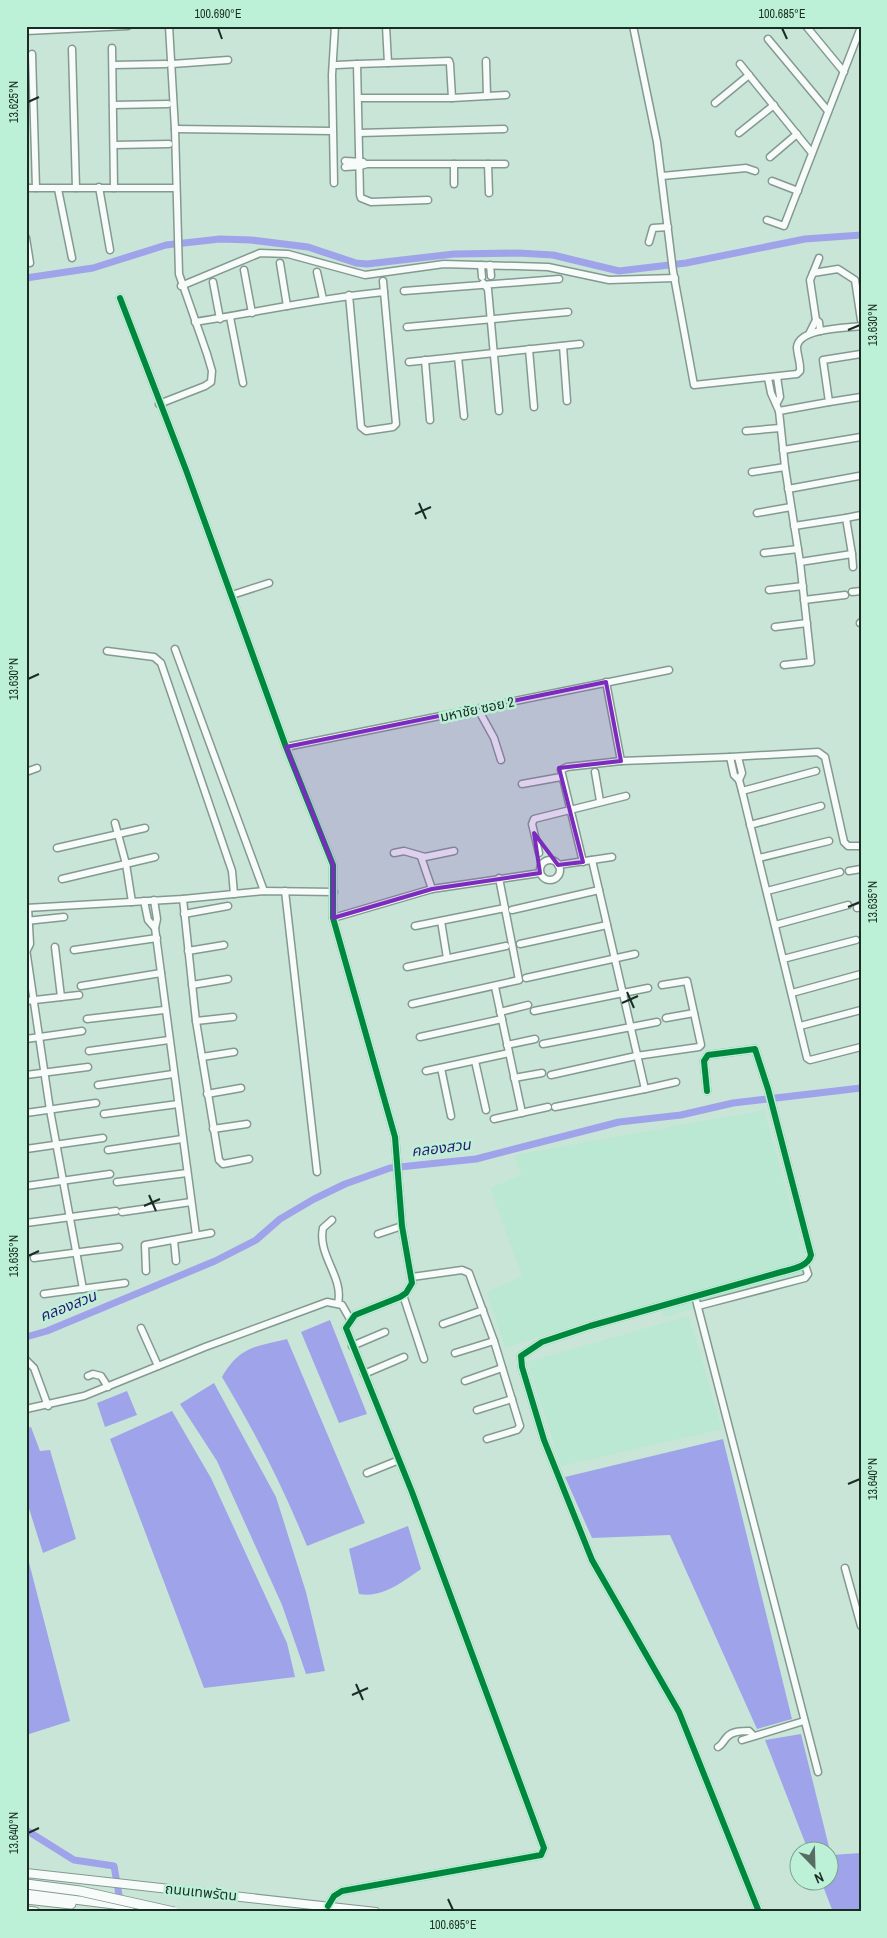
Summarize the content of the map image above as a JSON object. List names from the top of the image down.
{
  "streets": {
    "highway": ["ถนนเทพรัตน"],
    "street": ["มหาชัย ซอย 2"]
  },
  "water": ["คลองสวน"],
  "north": "bottom right",
  "coordinates": [
    "100.690°E",
    "100.685°E",
    "13.625°N",
    "13.630°N",
    "13.635°N",
    "13.640°N",
    "100.695°E"
  ]
}
